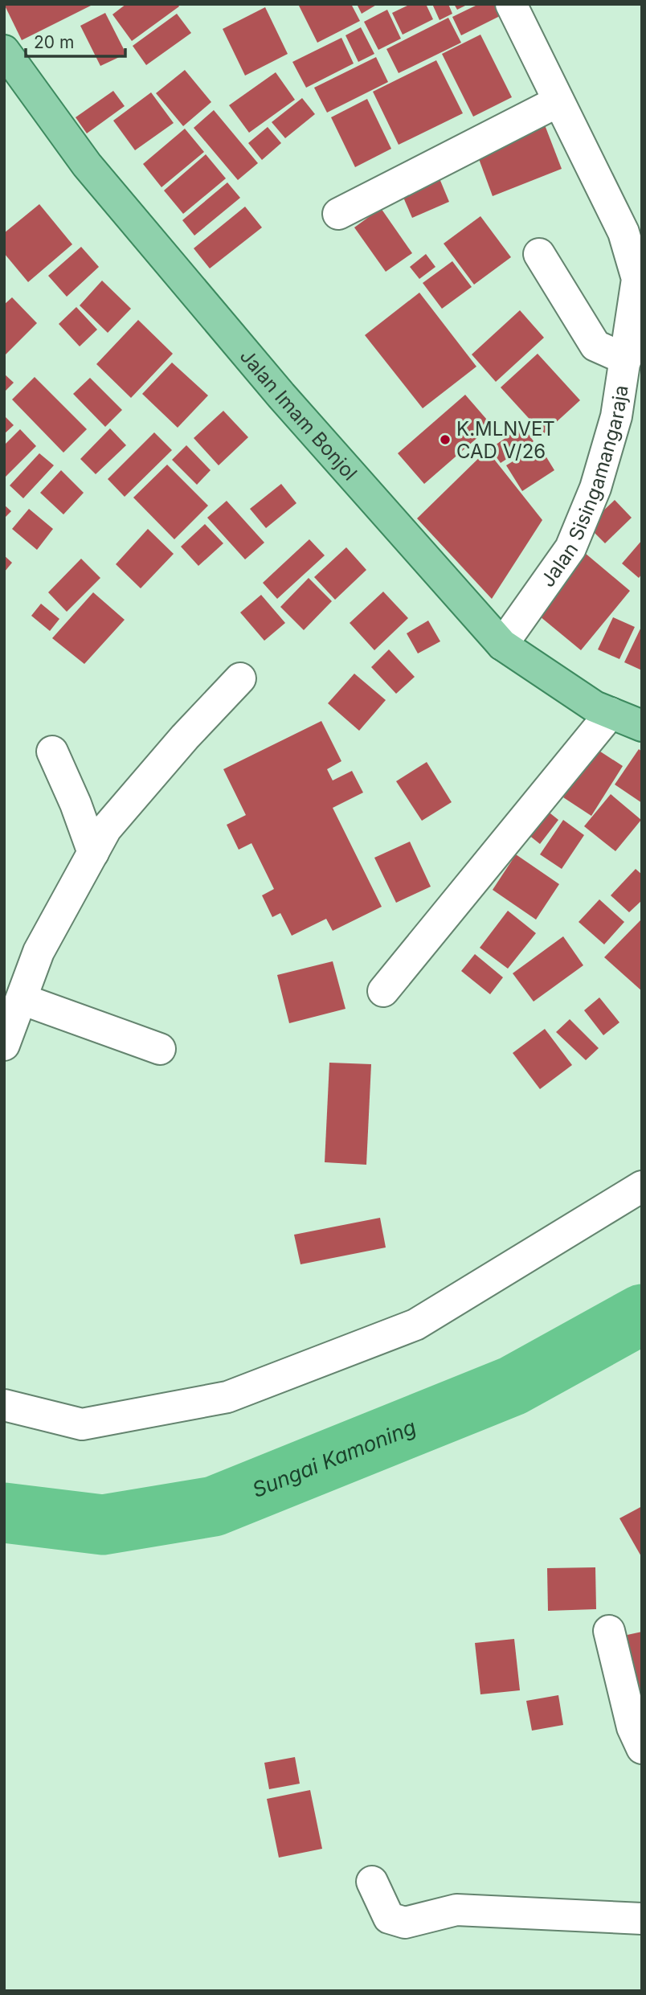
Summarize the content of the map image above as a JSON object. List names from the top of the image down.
{
  "streets": {
    "main road": ["Jalan Imam Bonjol"],
    "street": ["Jalan Sisingamangaraja"]
  },
  "crossings": [
    ["Jalan Imam Bonjol", "Jalan Sisingamangaraja"]
  ],
  "water": ["Sungai Kamoning"],
  "places": ["K.MLNVET CAD V/26"],
  "scale_bar": "20 m"
}
